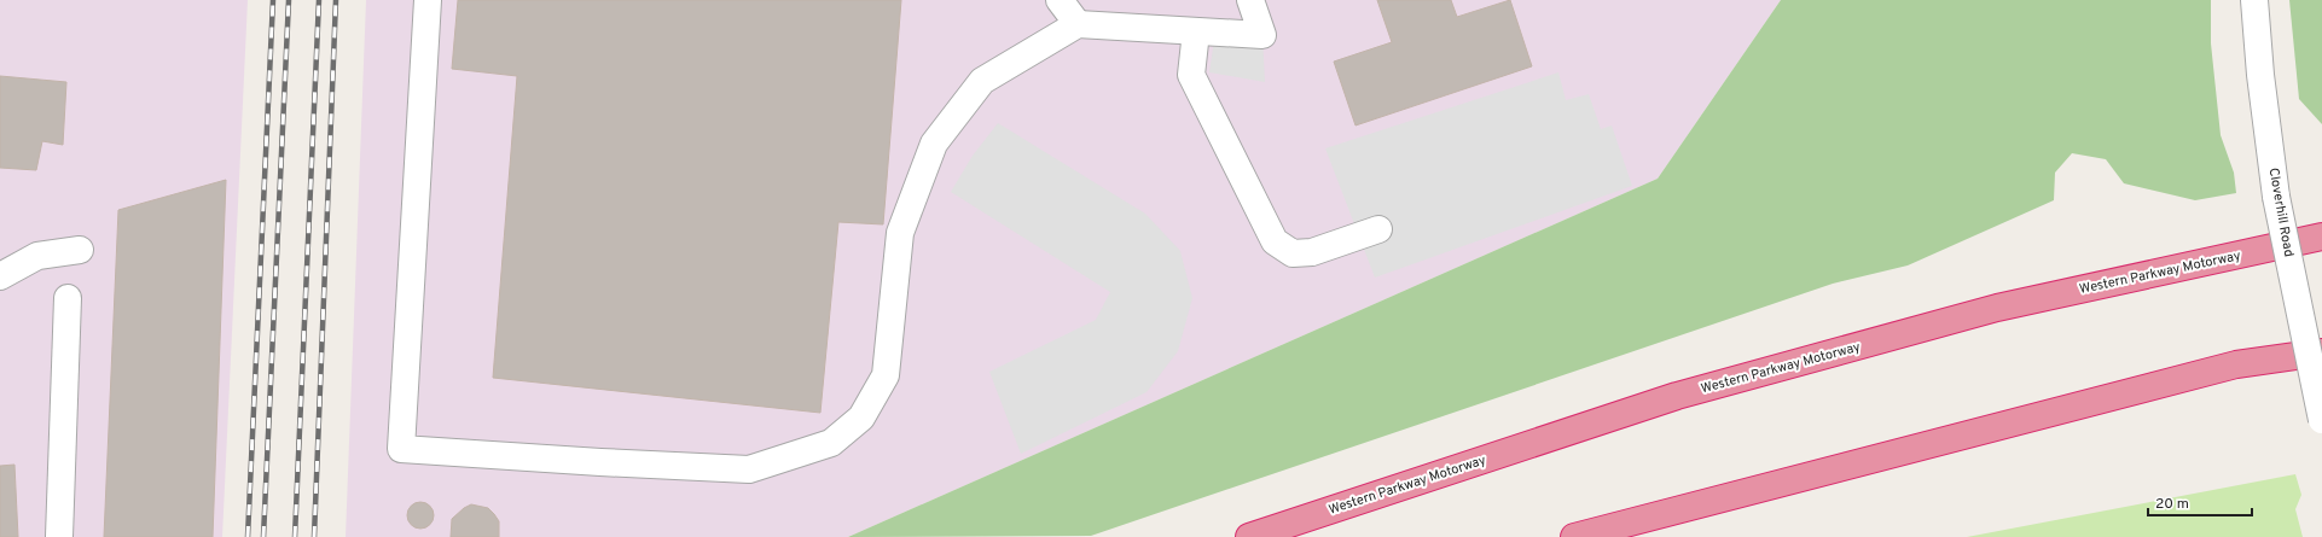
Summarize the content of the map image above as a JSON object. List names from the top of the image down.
{
  "streets": {
    "highway": ["Western Parkway Motorway"],
    "street": ["Cloverhill Road"]
  },
  "scale_bar": "20 m"
}
